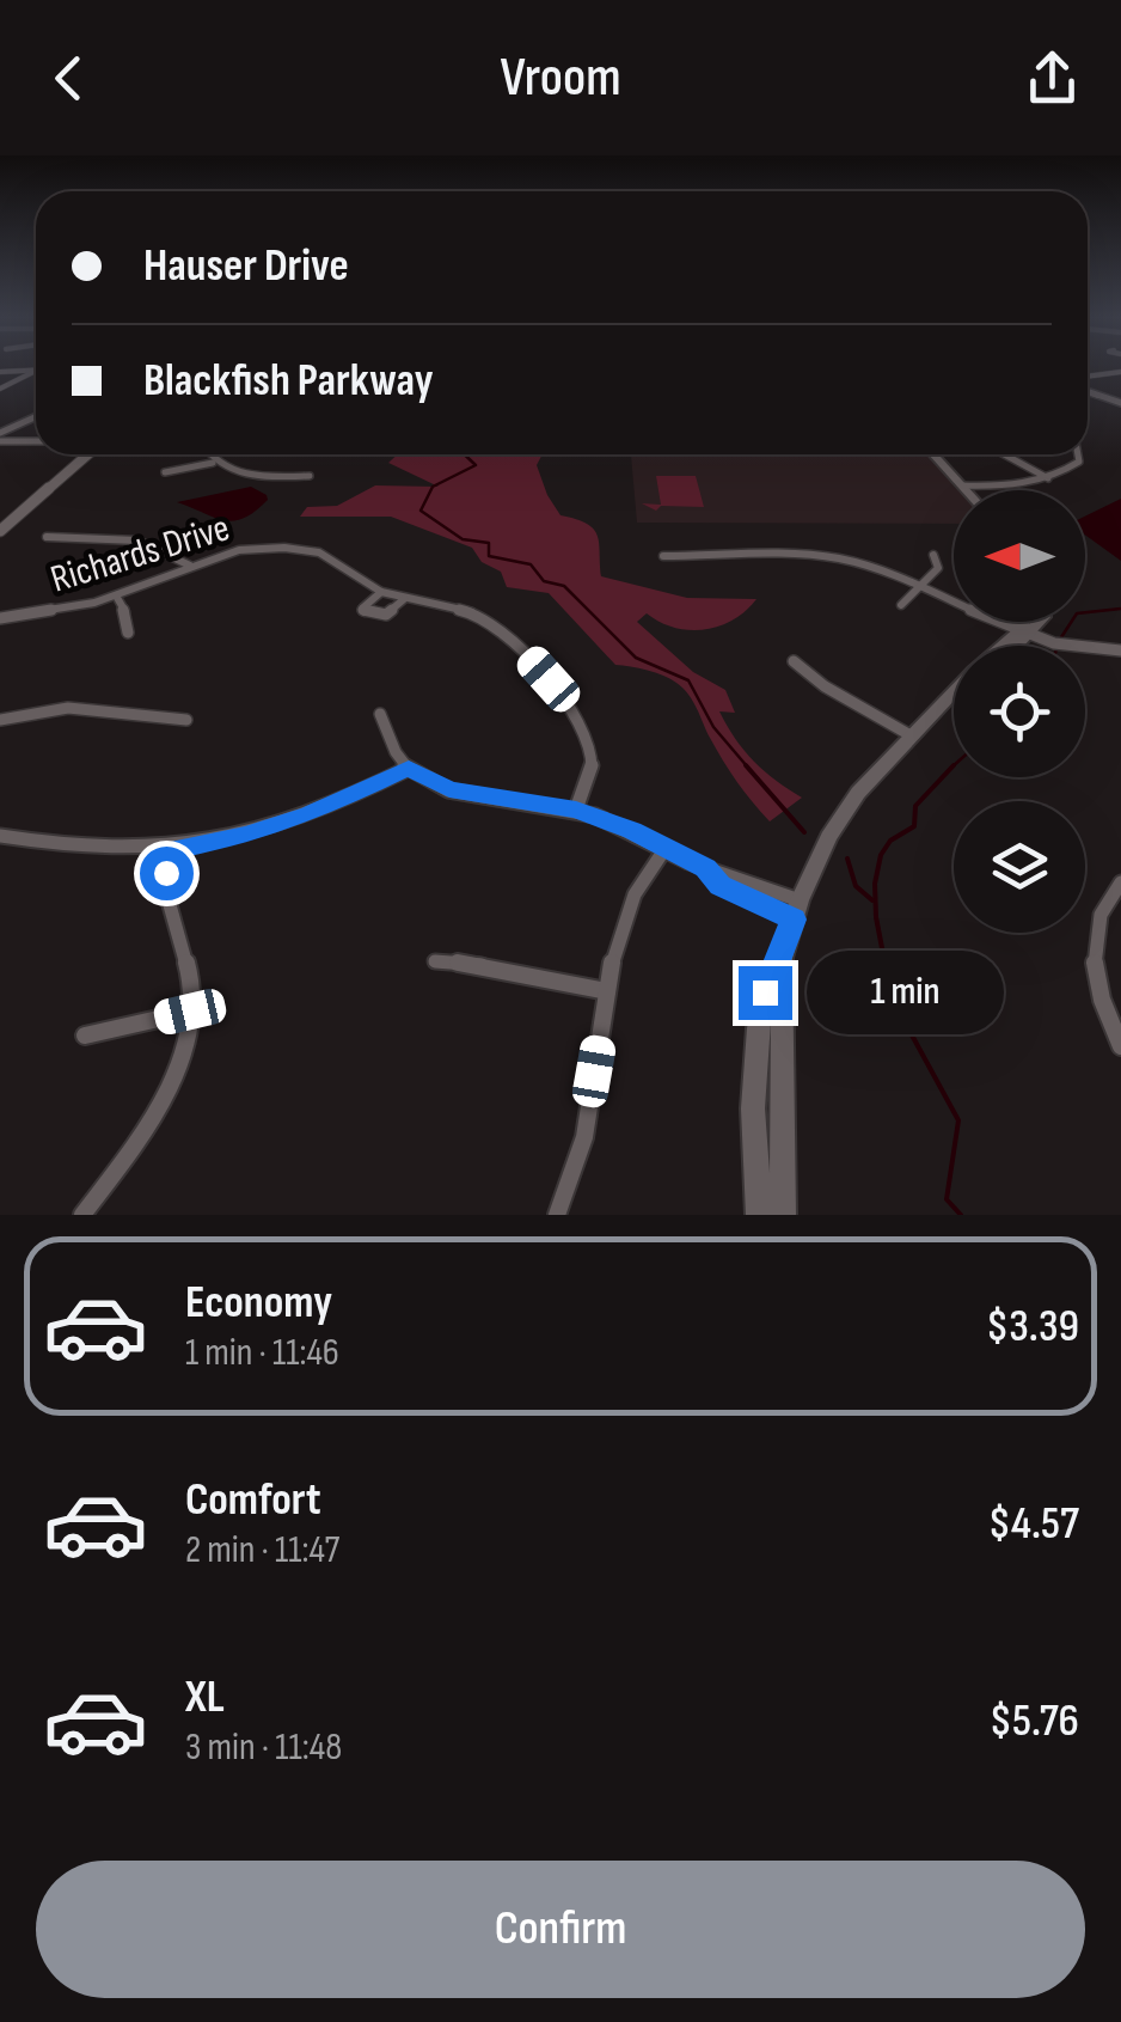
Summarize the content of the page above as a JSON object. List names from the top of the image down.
{
  "streets": {
    "street": ["Richards Drive"]
  },
  "north": "left",
  "page": {
    "header": "Vroom",
    "banner": ["Hauser Drive", "Blackfish Parkway"],
    "bubble": "1 min",
    "list": [
      {
        "name": "Economy",
        "note": "1 min · 11:46",
        "value": "$3.39"
      },
      {
        "name": "Comfort",
        "note": "2 min · 11:47",
        "value": "$4.57"
      },
      {
        "name": "XL",
        "note": "3 min · 11:48",
        "value": "$5.76"
      }
    ],
    "buttons": "Confirm"
  }
}
